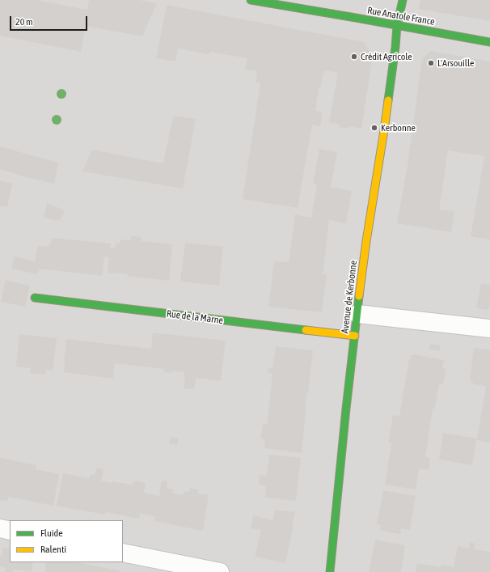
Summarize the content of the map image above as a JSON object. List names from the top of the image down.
{
  "streets": {
    "street": ["Rue Anatole France", "Avenue de Kerbonne", "Rue de la Marne"]
  },
  "crossings": [
    ["Rue Anatole France", "Avenue de Kerbonne"],
    ["Avenue de Kerbonne", "Rue de la Marne"]
  ],
  "places": ["Crédit Agricole", "L'Arsouille", "Kerbonne"],
  "legend": ["Fluide", "Ralenti"],
  "scale_bar": "20 m"
}
